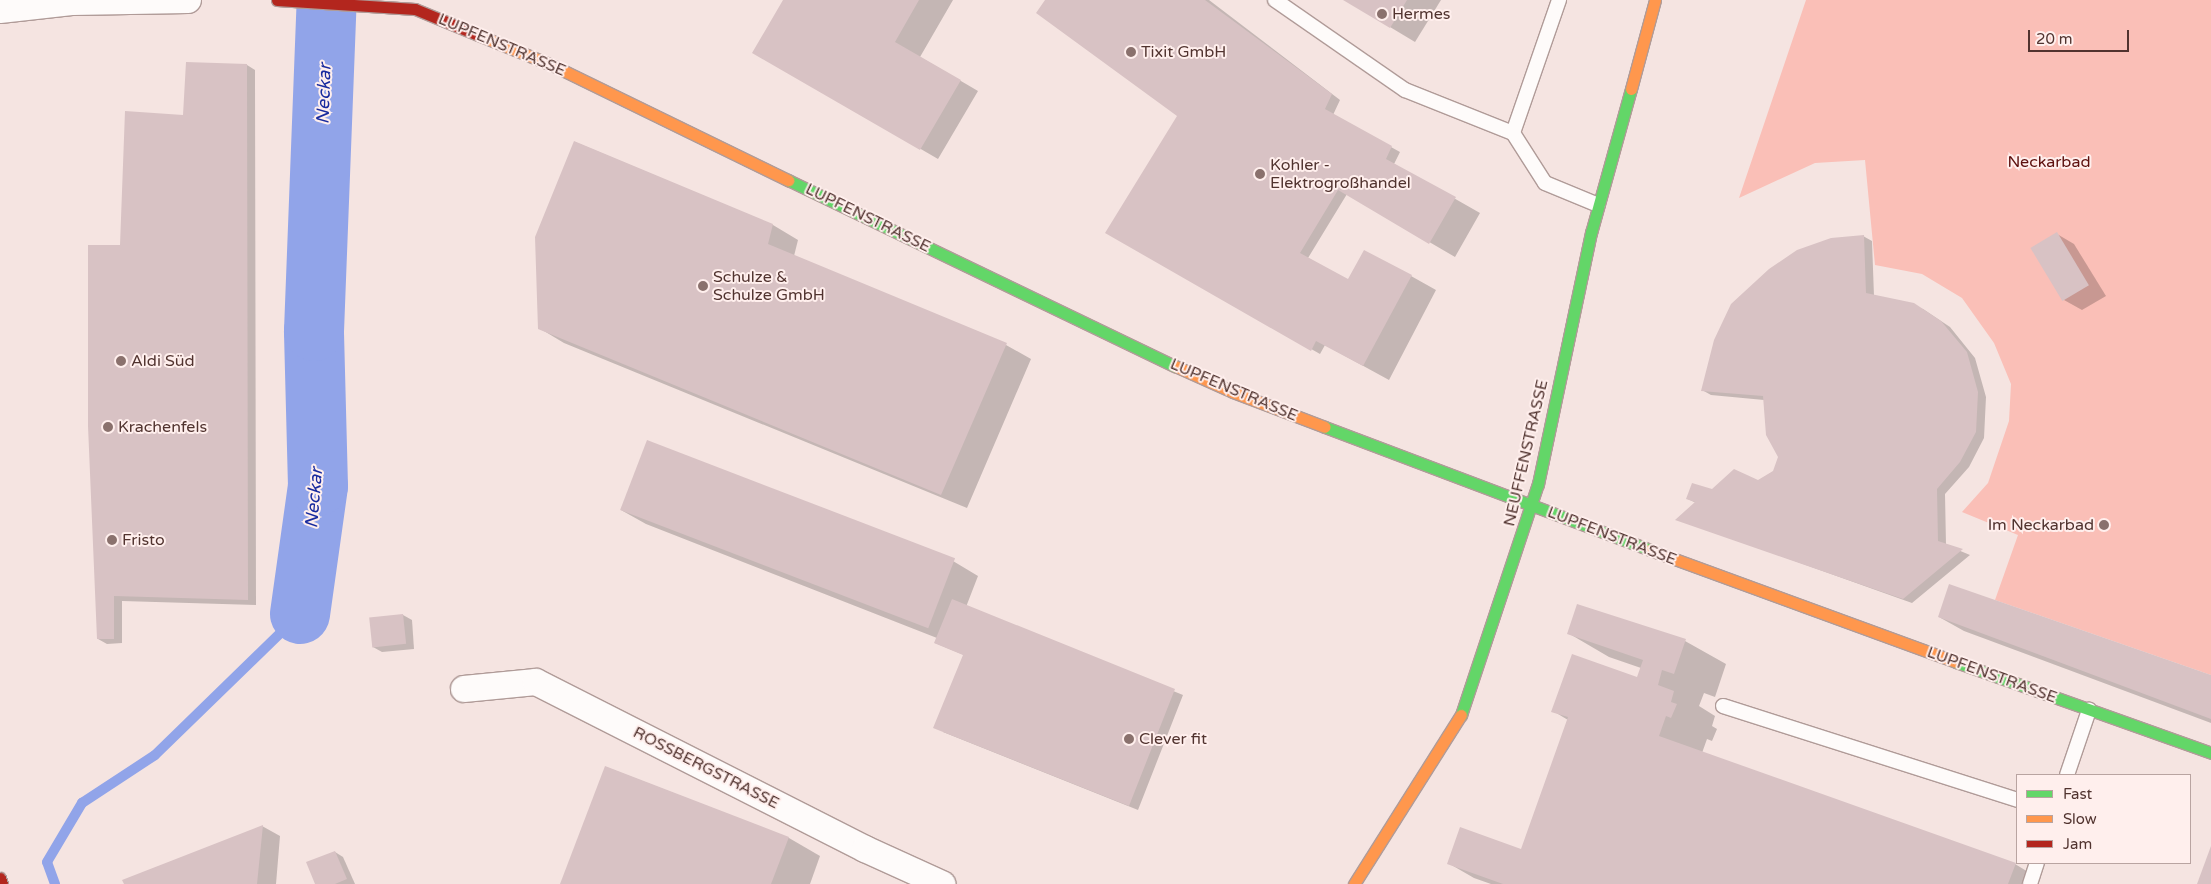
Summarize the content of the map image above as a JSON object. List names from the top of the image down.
{
  "streets": {
    "street": ["LUPFENSTRASSE", "NEUFFENSTRASSE", "ROSSBERGSTRASSE"]
  },
  "crossings": [
    ["LUPFENSTRASSE", "NEUFFENSTRASSE"]
  ],
  "water": ["Neckar"],
  "parks": ["Neckarbad"],
  "places": [
    "Hermes",
    "Tixit GmbH",
    "Kohler - Elektrogroßhandel",
    "Schulze & Schulze GmbH",
    "Aldi Süd",
    "Krachenfels",
    "Im Neckarbad",
    "Fristo",
    "Clever fit"
  ],
  "legend": ["Fast", "Slow", "Jam"],
  "scale_bar": "20 m"
}
